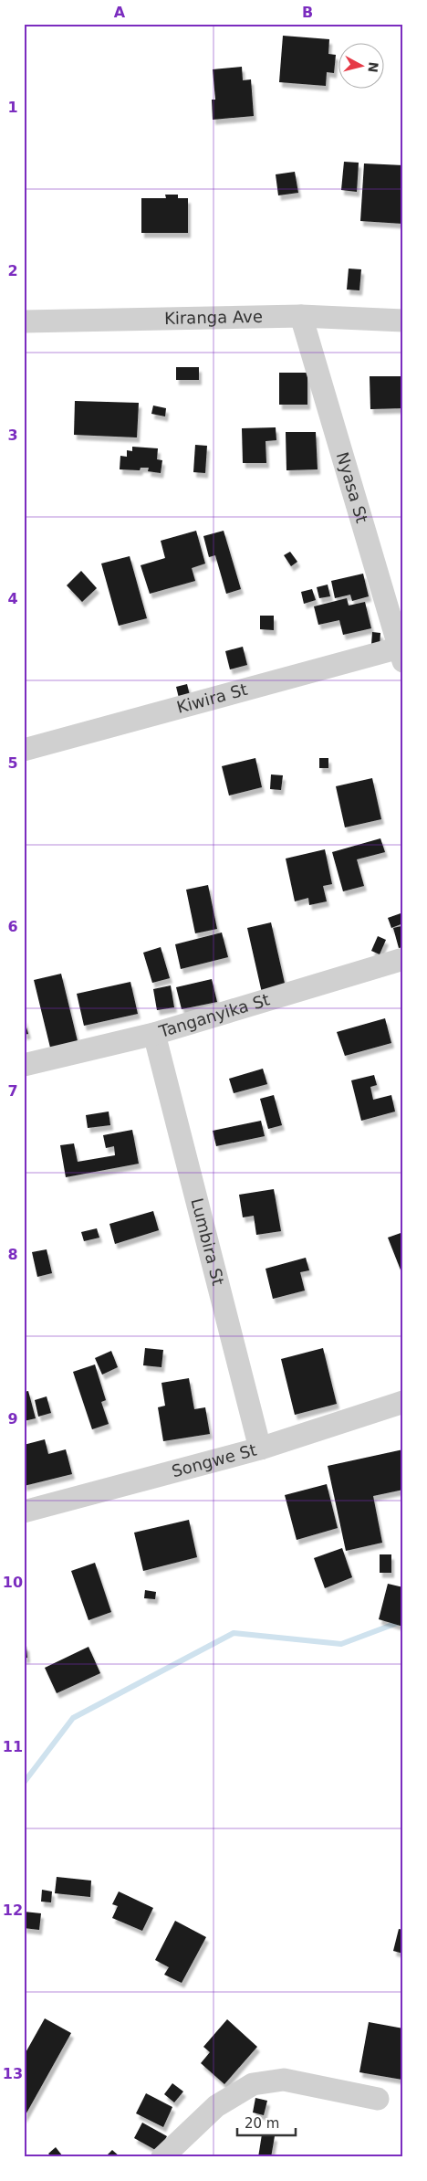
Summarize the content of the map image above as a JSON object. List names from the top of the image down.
{
  "streets": {
    "street": [
      "Kiranga Ave",
      "Nyasa St",
      "Kiwira St",
      "Tanganyika St",
      "Lumbira St",
      "Songwe St"
    ]
  },
  "crossings": [
    ["Kiranga Ave", "Nyasa St"],
    ["Nyasa St", "Kiwira St"],
    ["Tanganyika St", "Lumbira St"],
    ["Lumbira St", "Songwe St"]
  ],
  "scale_bar": "20 m",
  "north": "right",
  "grid": {
    "columns": ["A", "B"],
    "rows": [
      "1",
      "2",
      "3",
      "4",
      "5",
      "6",
      "7",
      "8",
      "9",
      "10",
      "11",
      "12",
      "13"
    ]
  }
}
